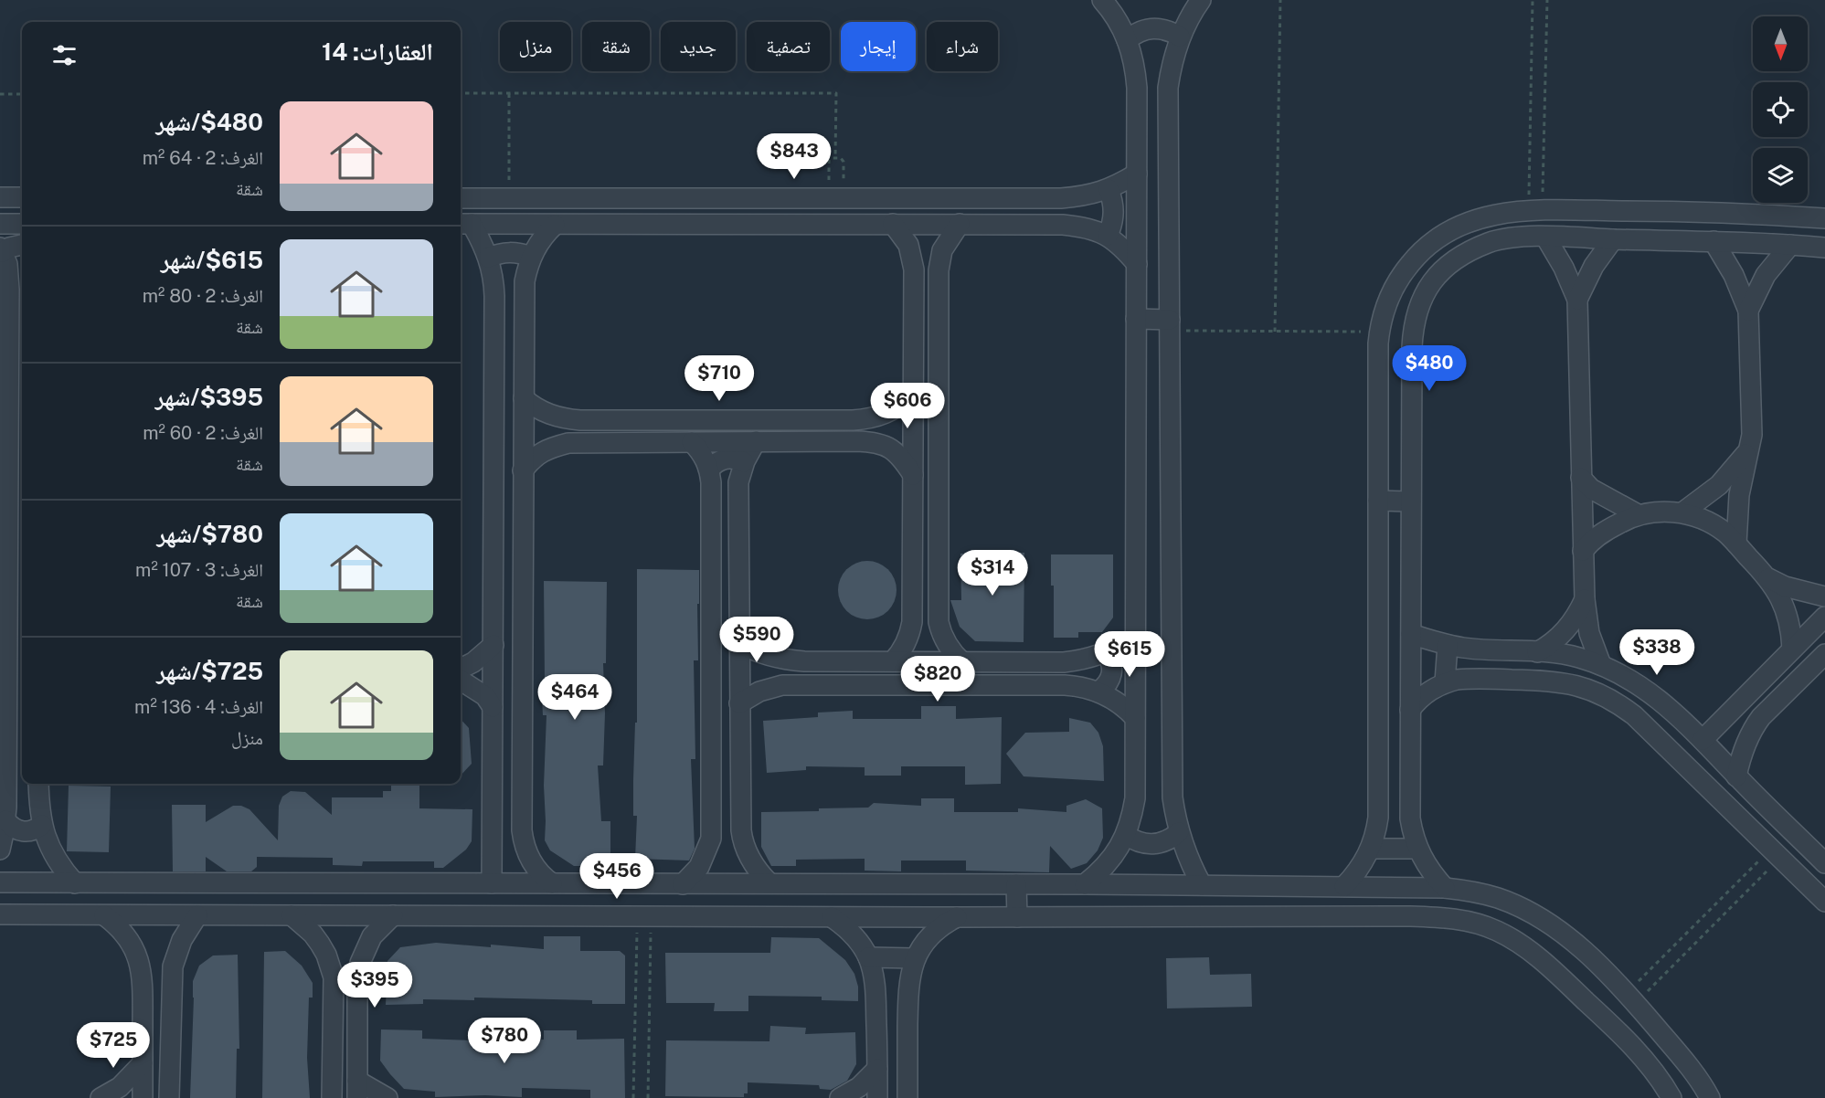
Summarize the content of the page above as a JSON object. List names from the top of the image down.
{
  "north": "bottom",
  "page": {
    "chip": [
      "شراء",
      "إيجار",
      "تصفية",
      "جديد",
      "شقة",
      "منزل"
    ],
    "heading": "العقارات: 14",
    "list": [
      {
        "name": "$480/شهر",
        "note": "الغرف: 2 · 64 m² · شقة"
      },
      {
        "name": "$615/شهر",
        "note": "الغرف: 2 · 80 m² · شقة"
      },
      {
        "name": "$395/شهر",
        "note": "الغرف: 2 · 60 m² · شقة"
      },
      {
        "name": "$780/شهر",
        "note": "الغرف: 3 · 107 m² · شقة"
      },
      {
        "name": "$725/شهر",
        "note": "الغرف: 4 · 136 m² · منزل"
      }
    ],
    "price": [
      "$843",
      "$480",
      "$710",
      "$606",
      "$314",
      "$590",
      "$338",
      "$615",
      "$820",
      "$464",
      "$456",
      "$395",
      "$780",
      "$725"
    ]
  }
}
